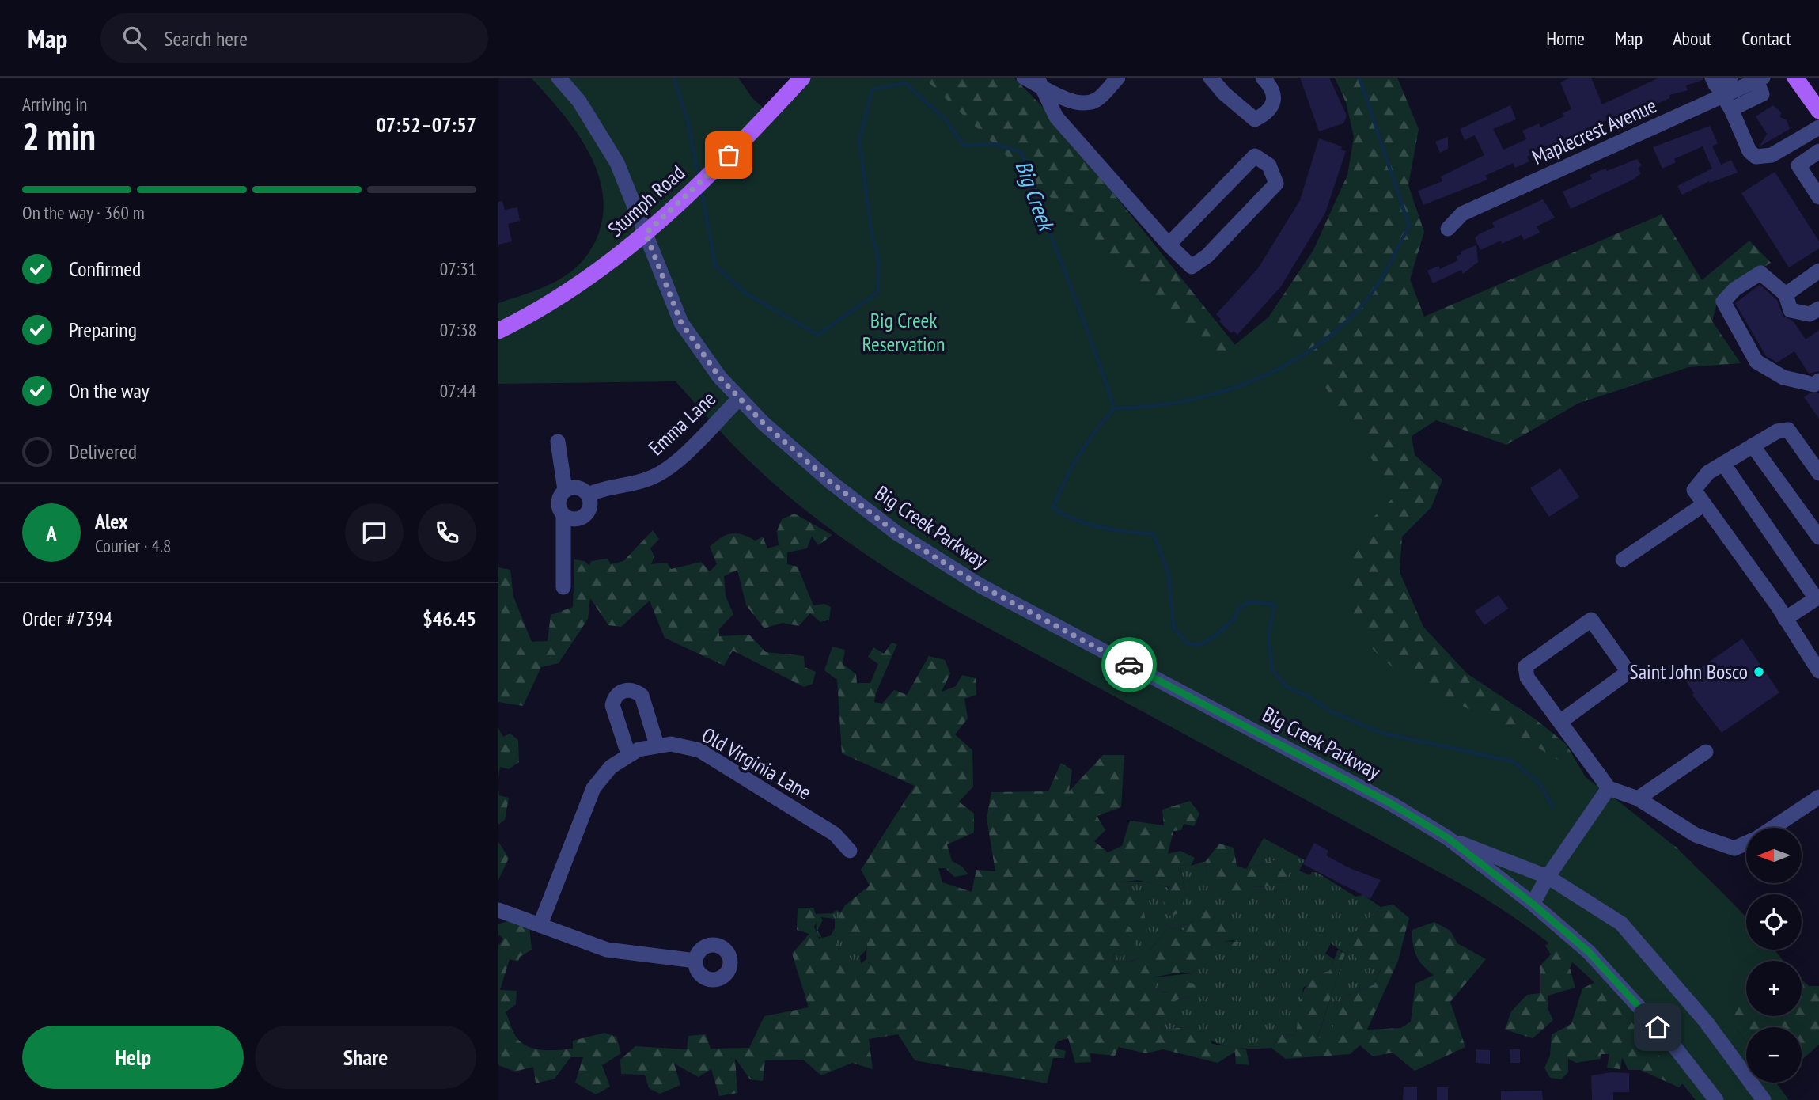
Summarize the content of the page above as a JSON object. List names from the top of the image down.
{
  "streets": {
    "main road": ["Stumph Road"],
    "street": [
      "Maplecrest Avenue",
      "Emma Lane",
      "Big Creek Parkway",
      "Old Virginia Lane"
    ]
  },
  "crossings": [
    ["Stumph Road", "Big Creek Parkway"],
    ["Emma Lane", "Big Creek Parkway"]
  ],
  "water": ["Big Creek"],
  "parks": ["Big Creek Reservation"],
  "places": ["Saint John Bosco"],
  "north": "left",
  "page": {
    "header": "Map",
    "search": "Search here",
    "nav": [
      "Home",
      "Map",
      "About",
      "Contact"
    ],
    "heading": ["2 min", "Arriving in", "07:52–07:57"],
    "panel": [
      "Alex",
      "Courier · 4.8",
      "Order #7394",
      "$46.45"
    ],
    "bar": "On the way · 360 m",
    "list": [
      ["Confirmed", "07:31"],
      ["Preparing", "07:38"],
      ["On the way", "07:44"],
      "Delivered"
    ],
    "round": "A",
    "map_buttons": ["+", "−"],
    "buttons": ["Help", "Share"]
  }
}
